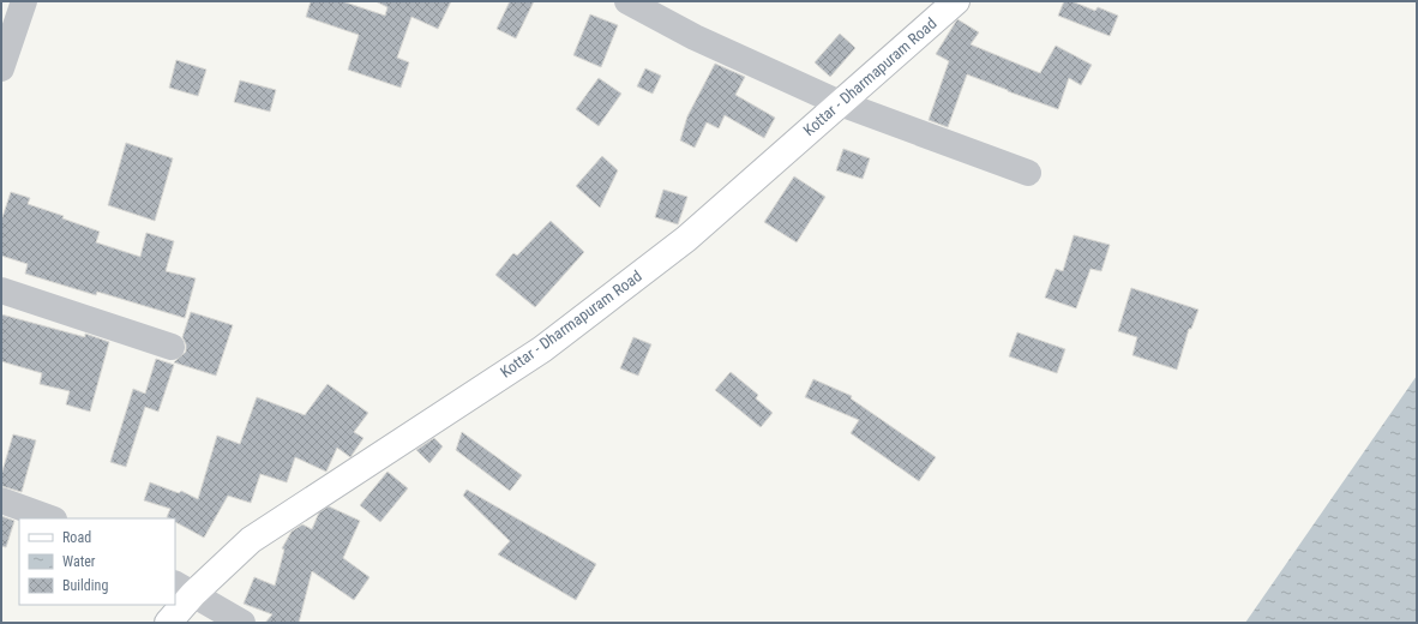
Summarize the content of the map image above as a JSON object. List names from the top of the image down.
{
  "streets": {
    "main road": ["Kottar - Dharmapuram Road"]
  },
  "legend": ["Road", "Water", "Building"]
}
